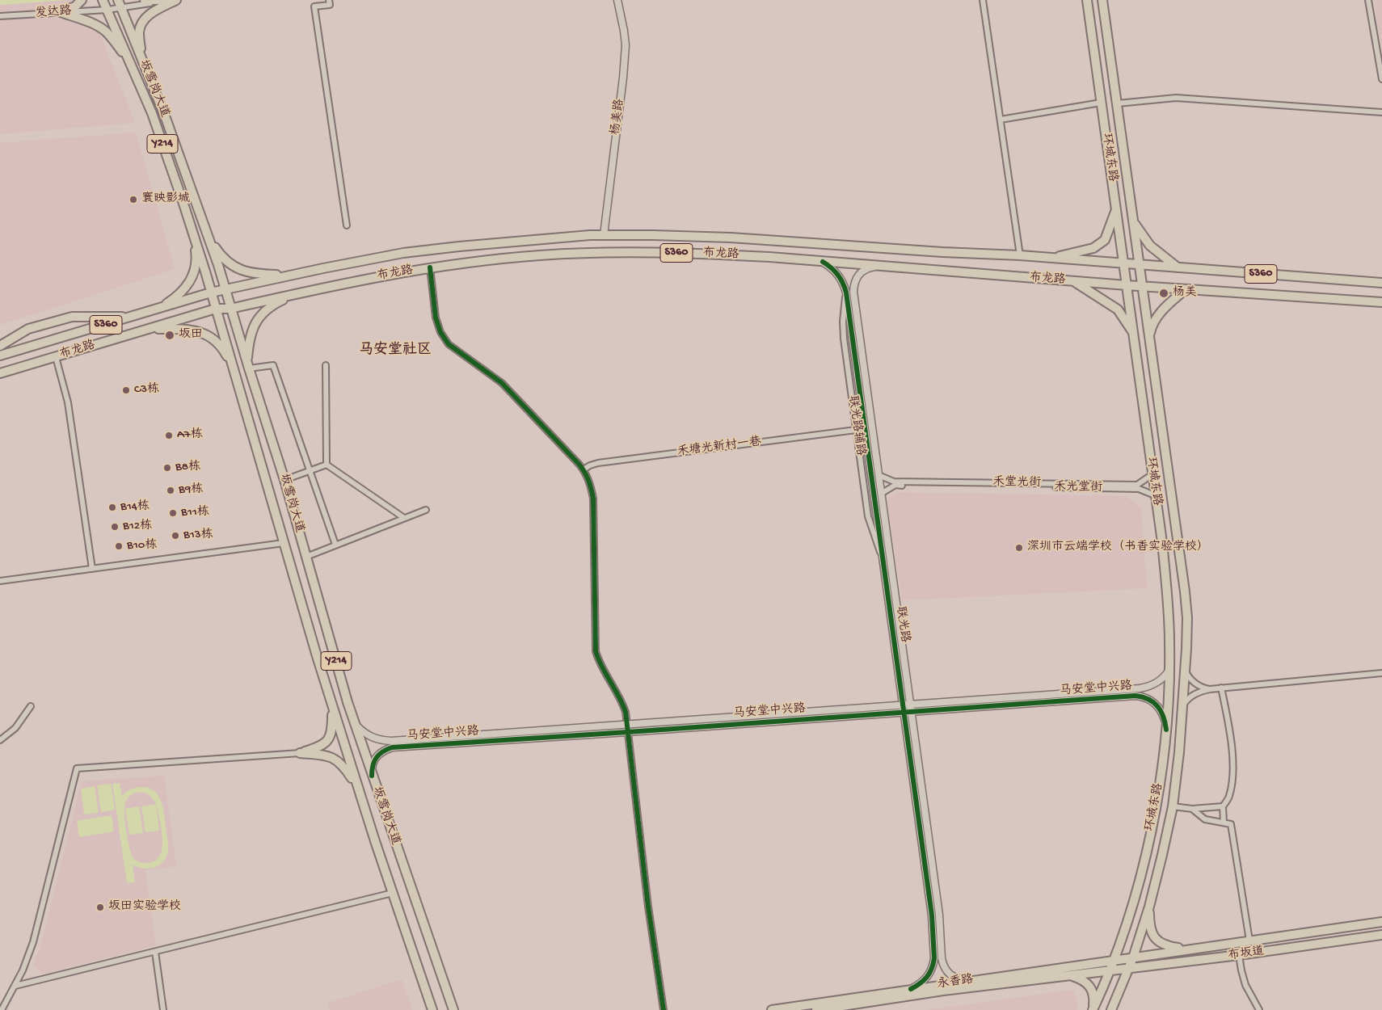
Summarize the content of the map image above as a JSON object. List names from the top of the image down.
{
  "streets": {
    "main road": [
      "坂雪岗大道",
      "Y214",
      "环城东路",
      "S360",
      "布龙路",
      "布坂道",
      "永香路"
    ],
    "street": [
      "发达路",
      "杨美路",
      "联光路辅路",
      "禾塘光新村一巷",
      "禾堂光街",
      "禾光堂街",
      "联光路",
      "马安堂中兴路"
    ]
  },
  "crossings": [
    ["发达路", "坂雪岗大道"],
    ["坂雪岗大道", "布龙路"],
    ["坂雪岗大道", "马安堂中兴路"],
    ["杨美路", "布龙路"],
    ["环城东路", "布龙路"],
    ["环城东路", "禾堂光街"],
    ["环城东路", "禾光堂街"],
    ["环城东路", "马安堂中兴路"],
    ["环城东路", "布坂道"],
    ["环城东路", "永香路"],
    ["布龙路", "联光路"],
    ["联光路辅路", "禾塘光新村一巷"],
    ["联光路辅路", "联光路"],
    ["禾堂光街", "联光路"],
    ["禾光堂街", "联光路"],
    ["联光路", "马安堂中兴路"],
    ["联光路", "永香路"],
    ["布坂道", "永香路"]
  ],
  "districts": ["马安堂社区"],
  "places": [
    "寰映影城",
    "杨美",
    "坂田",
    "C3栋",
    "A7栋",
    "B8栋",
    "B9栋",
    "B14栋",
    "B11栋",
    "B12栋",
    "B13栋",
    "B10栋",
    "深圳市云端学校（书香实验学校）",
    "坂田实验学校"
  ]
}
